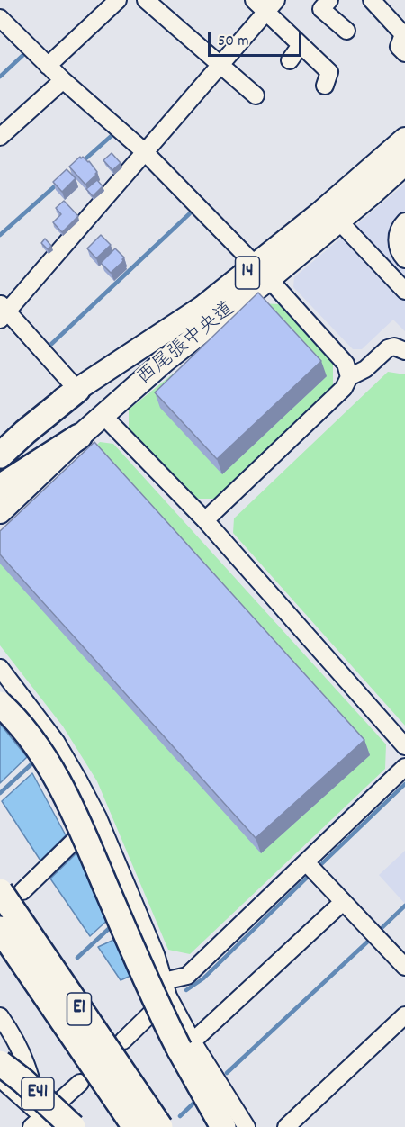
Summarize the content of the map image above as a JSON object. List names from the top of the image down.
{
  "streets": {
    "highway": ["E1", "E41"],
    "main road": ["14", "西尾張中央道"]
  },
  "scale_bar": "50 m"
}
